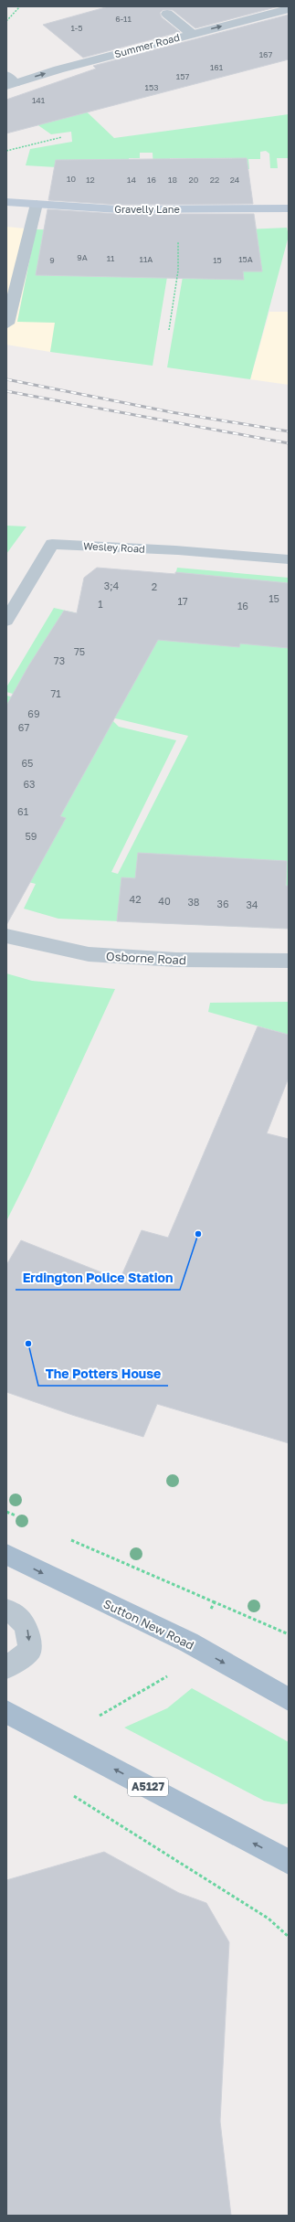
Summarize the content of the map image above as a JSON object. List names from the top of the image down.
{
  "streets": {
    "main road": ["Gravelly Lane", "Sutton New Road", "A5127"],
    "street": ["Summer Road", "Wesley Road", "Osborne Road"]
  },
  "one_way": ["Summer Road"],
  "places": ["Erdington Police Station", "The Potters House"],
  "house_numbers": [
    "6-11",
    "1-5",
    "167",
    "161",
    "157",
    "153",
    "141",
    "10",
    "12",
    "14",
    "16",
    "18",
    "20",
    "22",
    "24",
    "9A",
    "11",
    "11A",
    "15A",
    "9",
    "15",
    "3;4",
    "2",
    "15",
    "17",
    "1",
    "16",
    "75",
    "73",
    "71",
    "69",
    "67",
    "65",
    "63",
    "61",
    "59",
    "42",
    "40",
    "38",
    "36",
    "34"
  ]
}
